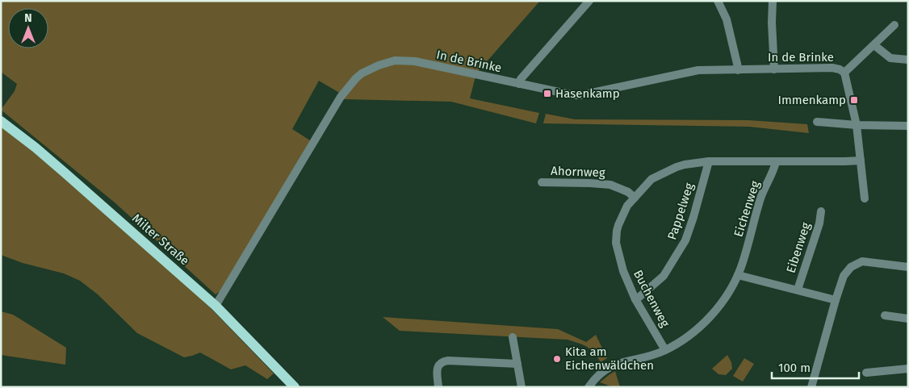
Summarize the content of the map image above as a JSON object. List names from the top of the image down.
{
  "streets": {
    "main road": ["Milter Straße"],
    "street": [
      "In de Brinke",
      "Ahornweg",
      "Eichenweg",
      "Pappelweg",
      "Eibenweg",
      "Buchenweg"
    ]
  },
  "crossings": [
    ["In de Brinke", "Milter Straße"],
    ["Ahornweg", "Buchenweg"],
    ["Eichenweg", "Buchenweg"],
    ["Pappelweg", "Buchenweg"]
  ],
  "places": {
    "transit": ["Hasenkamp", "Immenkamp"],
    "other": ["Kita am Eichenwäldchen"]
  },
  "scale_bar": "100 m",
  "north": "top"
}
